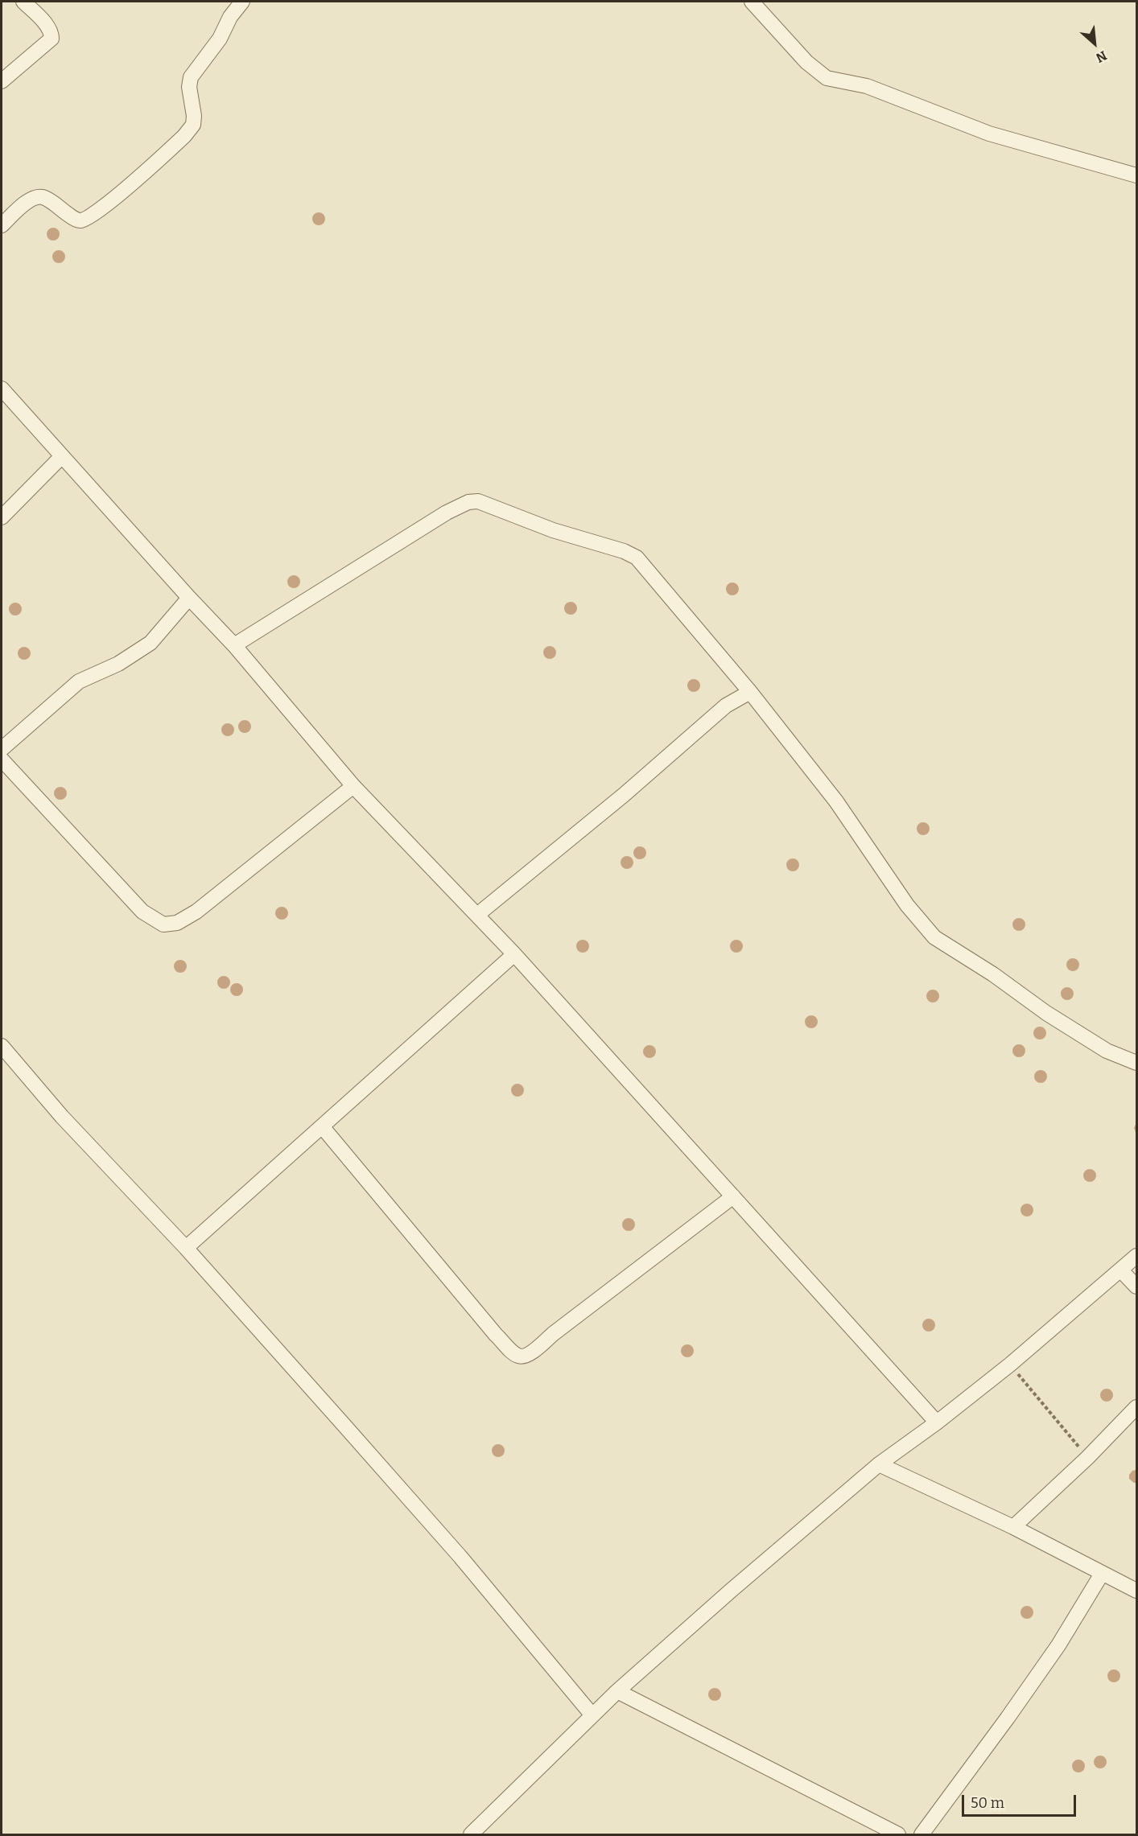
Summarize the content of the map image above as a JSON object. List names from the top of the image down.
{
  "scale_bar": "50 m",
  "north": "bottom right"
}
